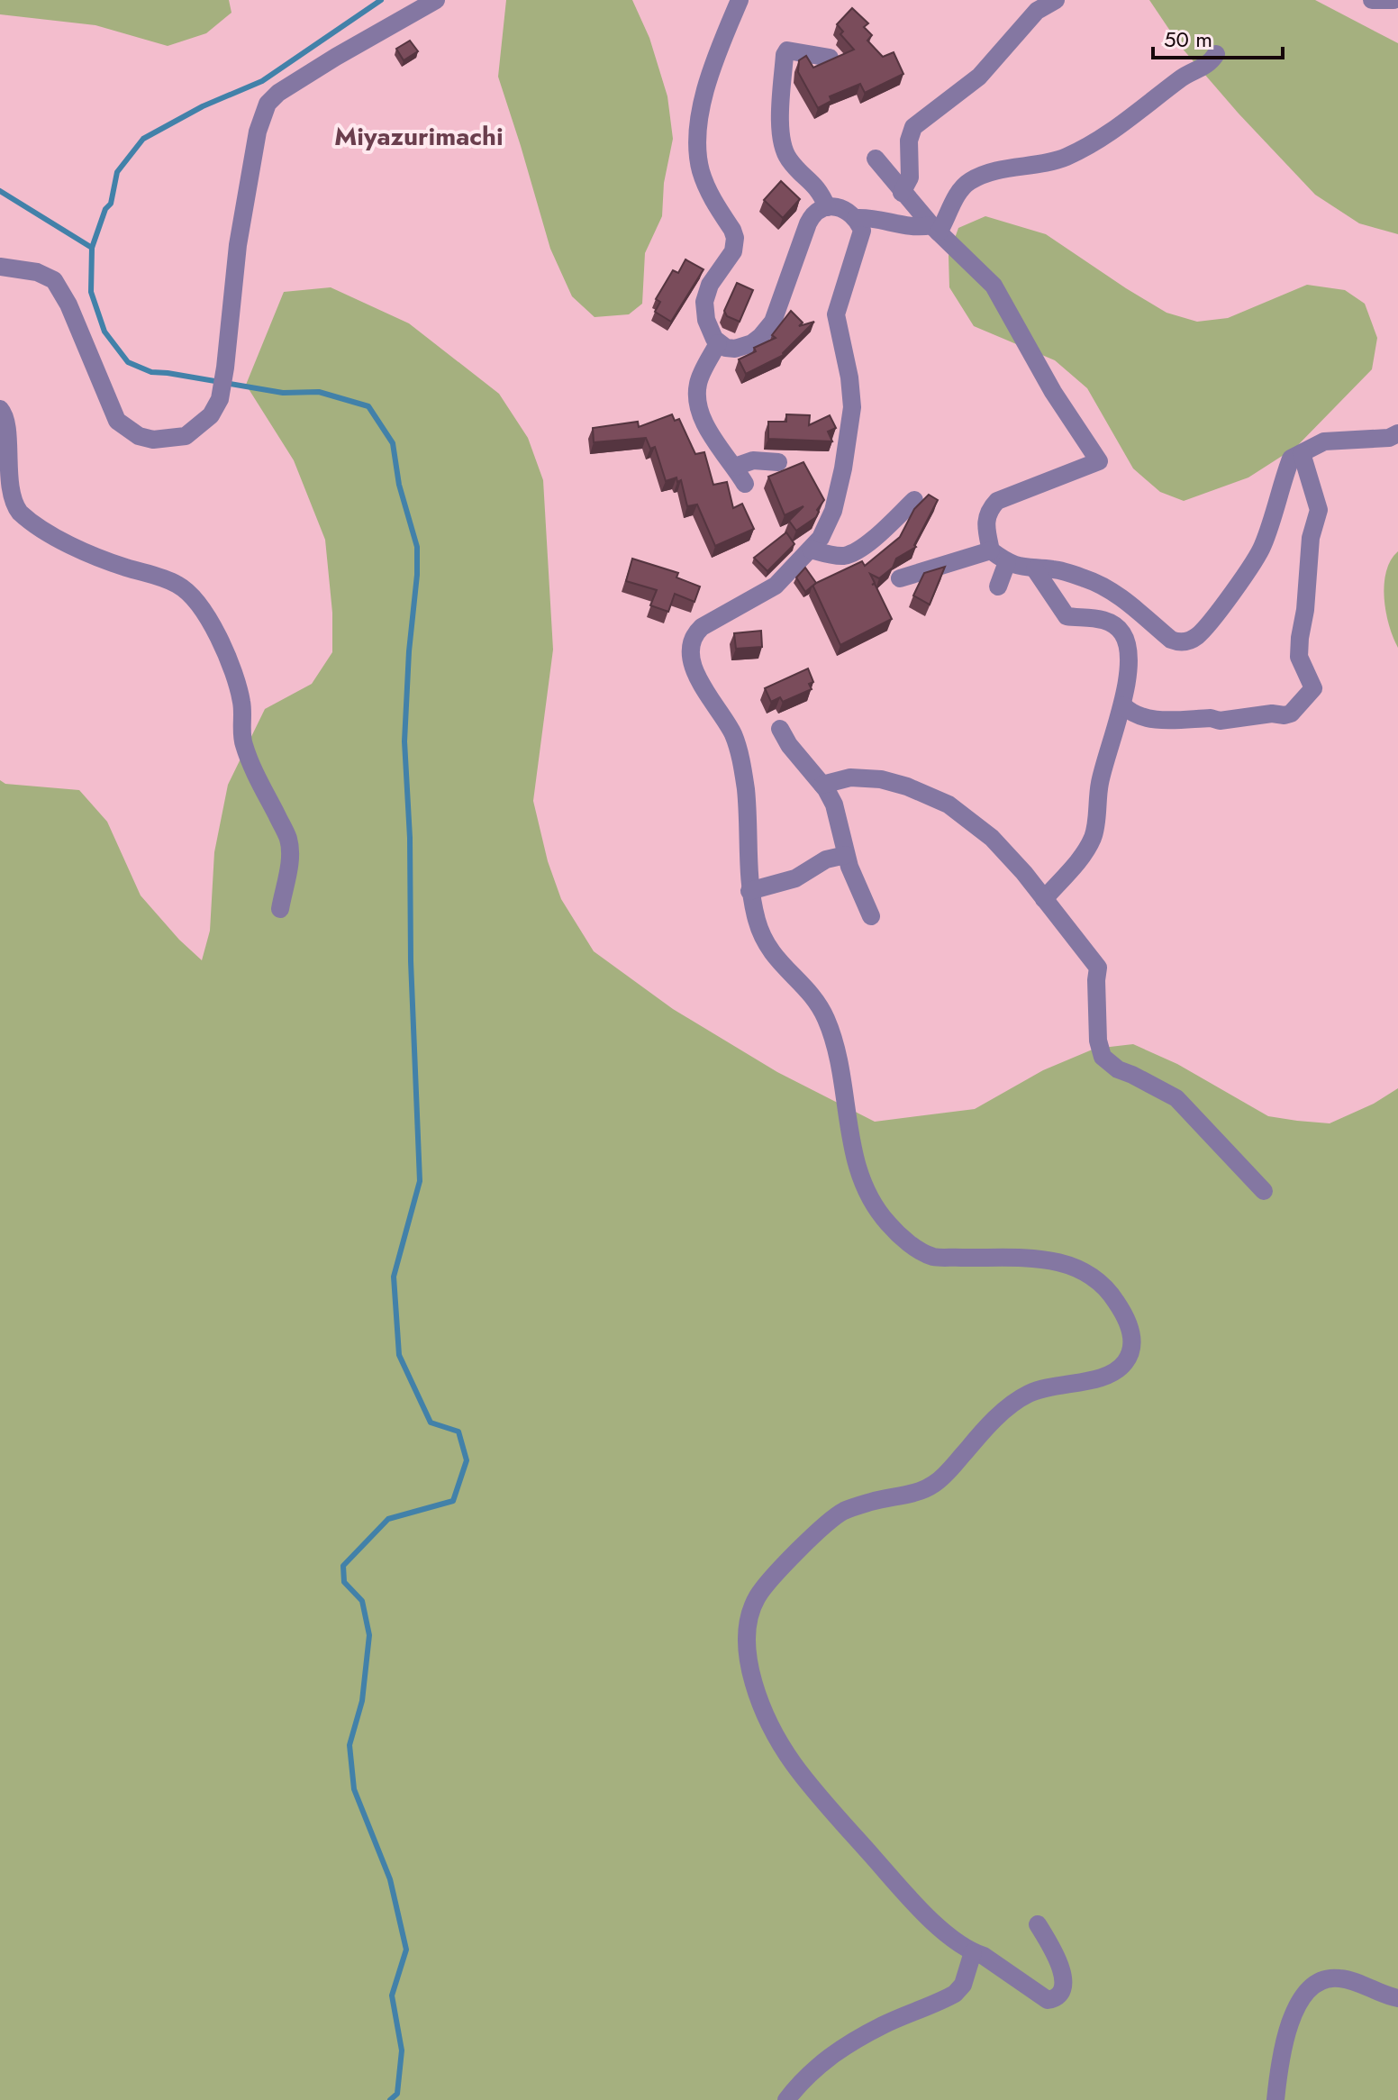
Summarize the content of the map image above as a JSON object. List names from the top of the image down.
{
  "districts": ["Miyazurimachi"],
  "scale_bar": "50 m"
}
